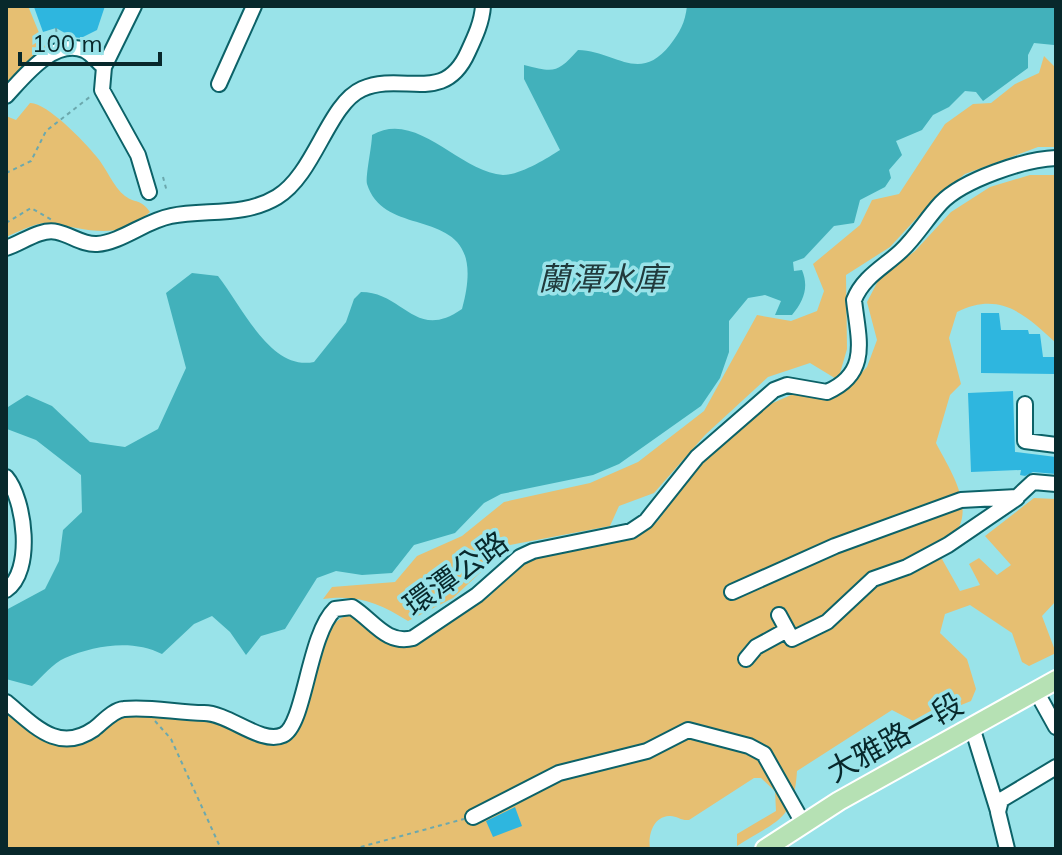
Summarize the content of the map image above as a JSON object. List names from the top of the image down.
{
  "streets": {
    "main road": ["大雅路一段"],
    "street": ["環潭公路"]
  },
  "water": ["蘭潭水庫"],
  "scale_bar": "100 m"
}
